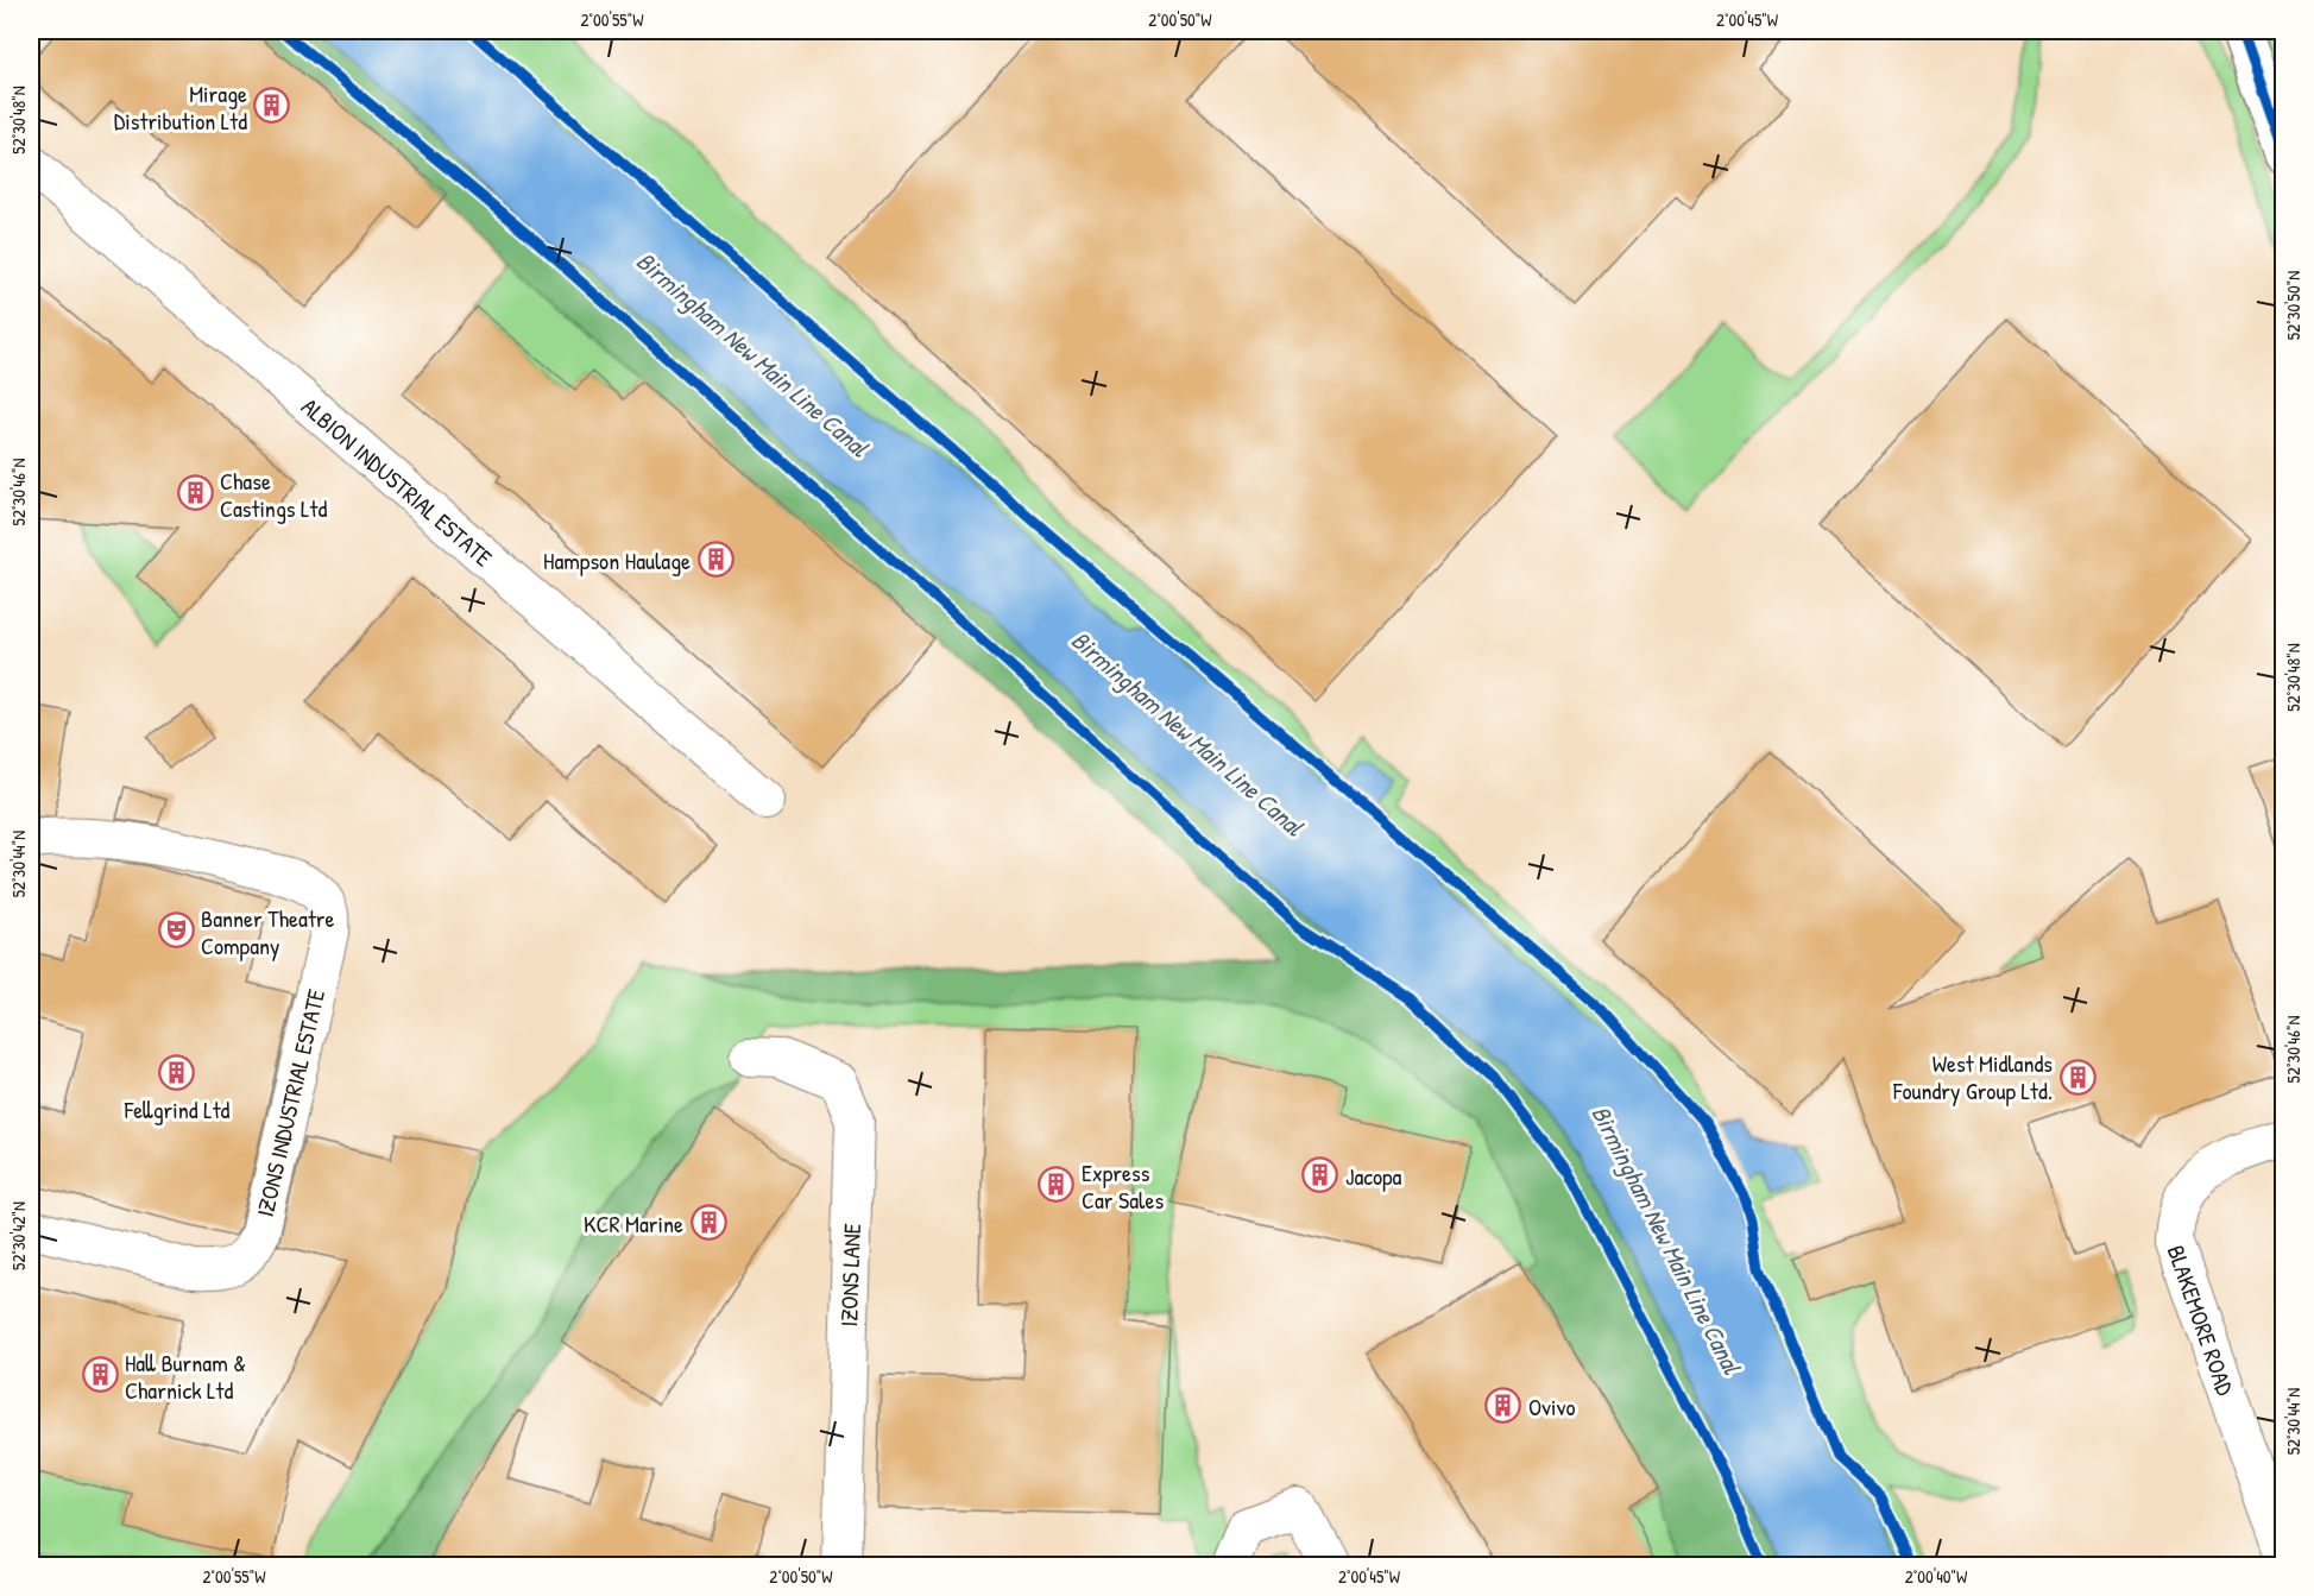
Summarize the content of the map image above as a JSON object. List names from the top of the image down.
{
  "streets": {
    "street": [
      "ALBION INDUSTRIAL ESTATE",
      "IZONS INDUSTRIAL ESTATE",
      "IZONS LANE",
      "BLAKEMORE ROAD"
    ]
  },
  "water": ["Birmingham New Main Line Canal"],
  "places": {
    "building": [
      "Mirage Distribution Ltd",
      "Chase Castings Ltd",
      "Hampson Haulage",
      "Fellgrind Ltd",
      "West Midlands Foundry Group Ltd.",
      "Jacopa",
      "Express Car Sales",
      "KCR Marine",
      "Hall Burnam & Charnick Ltd",
      "Ovivo"
    ],
    "theatre": ["Banner Theatre Company"]
  },
  "coordinates": [
    "2°00'55\"W",
    "2°00'50\"W",
    "2°00'45\"W",
    "52°30'48\"N",
    "52°30'50\"N",
    "52°30'46\"N",
    "52°30'44\"N",
    "52°30'42\"N",
    "2°00'40\"W"
  ]
}
